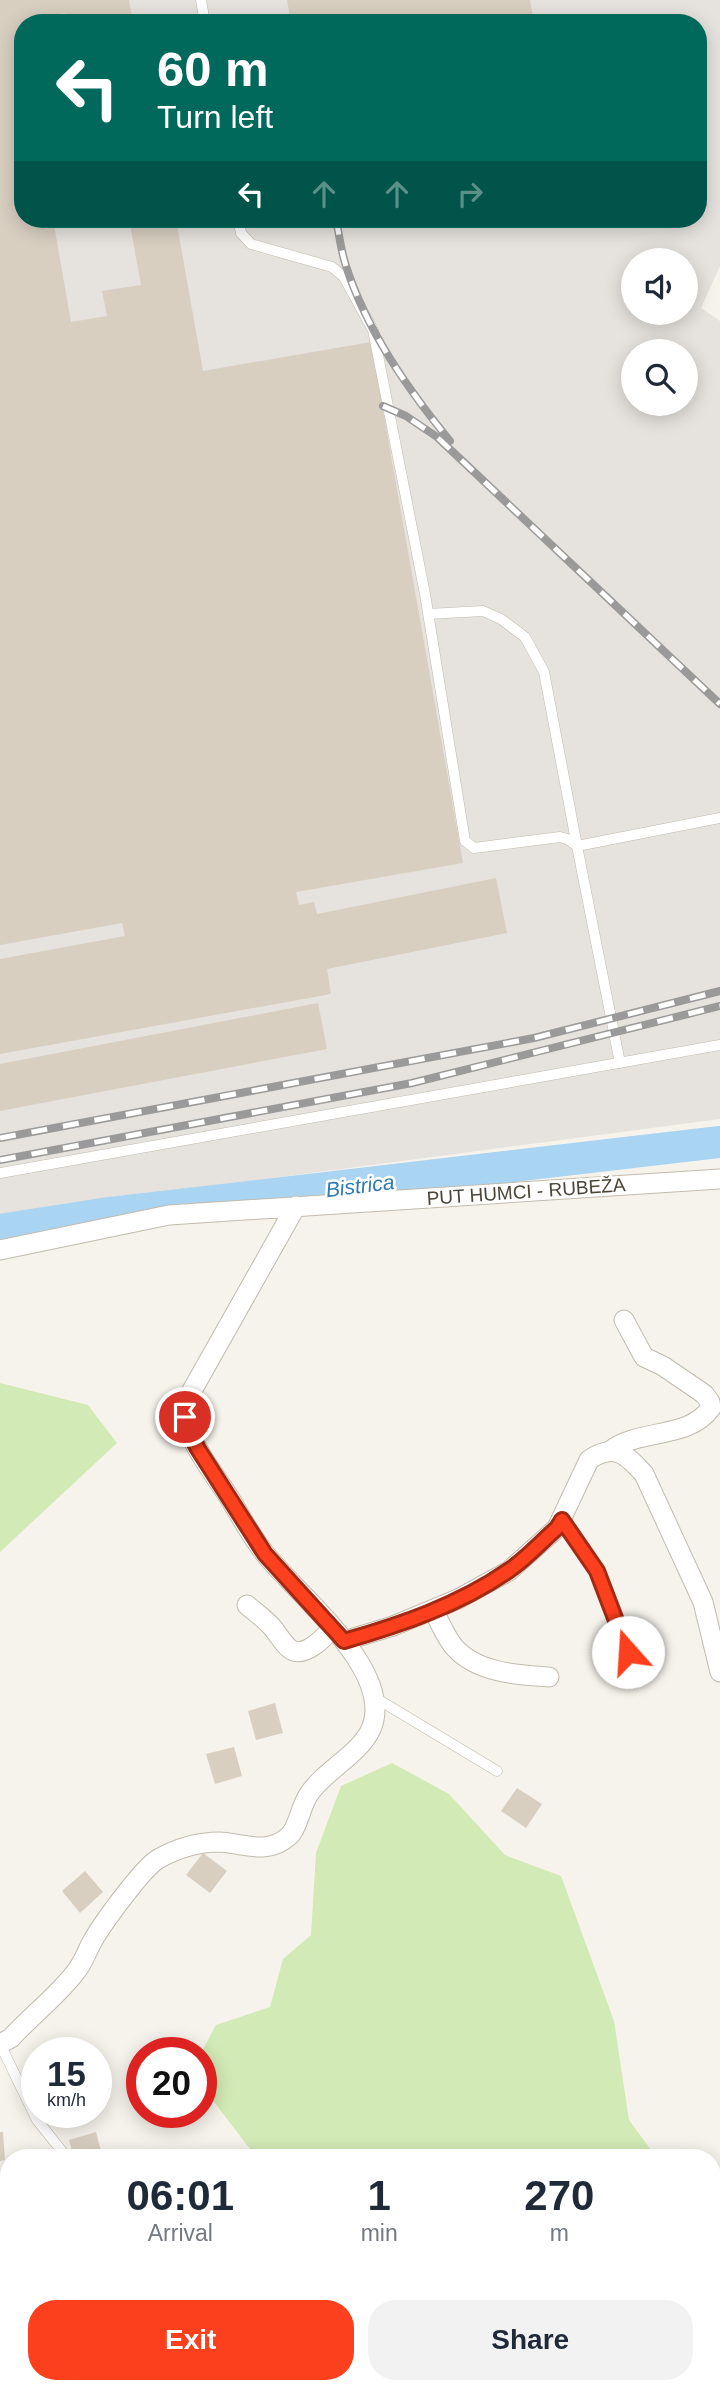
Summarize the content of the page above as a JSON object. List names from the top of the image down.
{
  "streets": {
    "street": ["PUT HUMCI - RUBEŽA"]
  },
  "water": ["Bistrica"],
  "page": {
    "turn": ["60 m", "Turn left"],
    "speed": "15 km/h",
    "limit": "20",
    "eta": [
      "06:01",
      "Arrival",
      "1",
      "min",
      "270",
      "m"
    ],
    "buttons": ["Exit", "Share"]
  }
}
